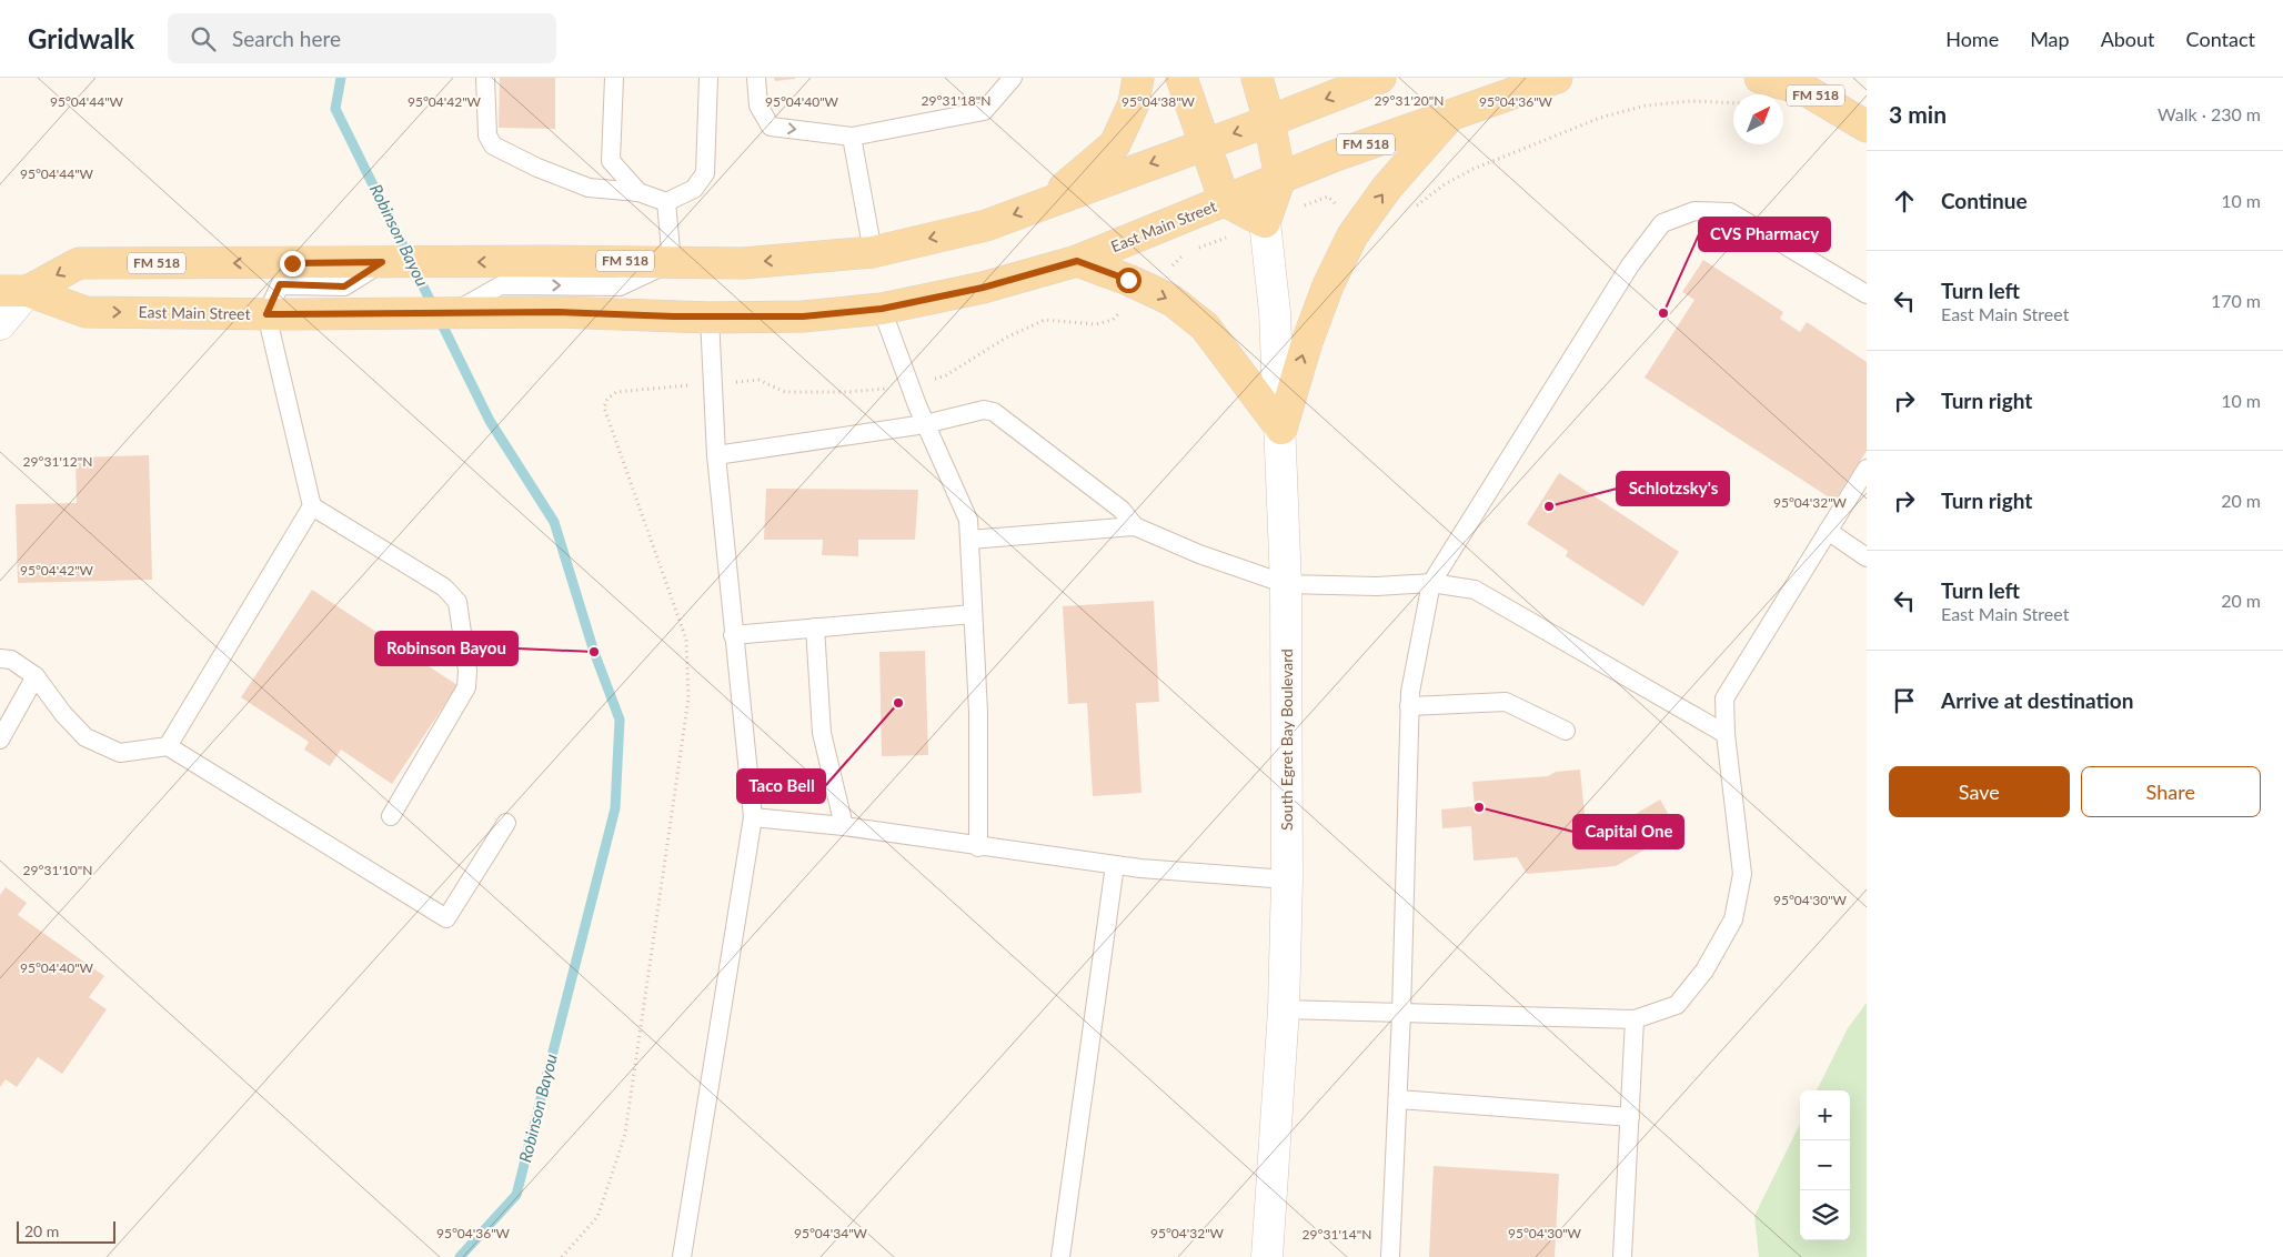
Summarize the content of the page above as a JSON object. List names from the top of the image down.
{
  "streets": {
    "main road": ["FM 518", "East Main Street", "South Egret Bay Boulevard"]
  },
  "crossings": [
    ["FM 518", "East Main Street"]
  ],
  "water": ["Robinson Bayou"],
  "places": [
    "CVS Pharmacy",
    "Schlotzsky's",
    "Robinson Bayou",
    "Taco Bell",
    "Capital One"
  ],
  "scale_bar": "20 m",
  "north": "top right",
  "page": {
    "header": "Gridwalk",
    "search": "Search here",
    "nav": [
      "Home",
      "Map",
      "About",
      "Contact"
    ],
    "heading": ["3 min", "Walk · 230 m"],
    "list": [
      ["Continue", "10 m"],
      ["Turn left", "East Main Street", "170 m"],
      ["Turn right", "10 m"],
      ["Turn right", "20 m"],
      ["Turn left", "East Main Street", "20 m"],
      "Arrive at destination"
    ],
    "buttons": ["Save", "Share"],
    "map_buttons": ["+", "−"],
    "scale": "20 m"
  },
  "coordinates": [
    "29°31'20\"N",
    "29°31'18\"N",
    "95°04'44\"W",
    "95°04'42\"W",
    "95°04'40\"W",
    "95°04'38\"W",
    "95°04'36\"W",
    "29°31'12\"N",
    "95°04'32\"W",
    "29°31'10\"N",
    "95°04'30\"W",
    "95°04'34\"W",
    "29°31'14\"N"
  ]
}
